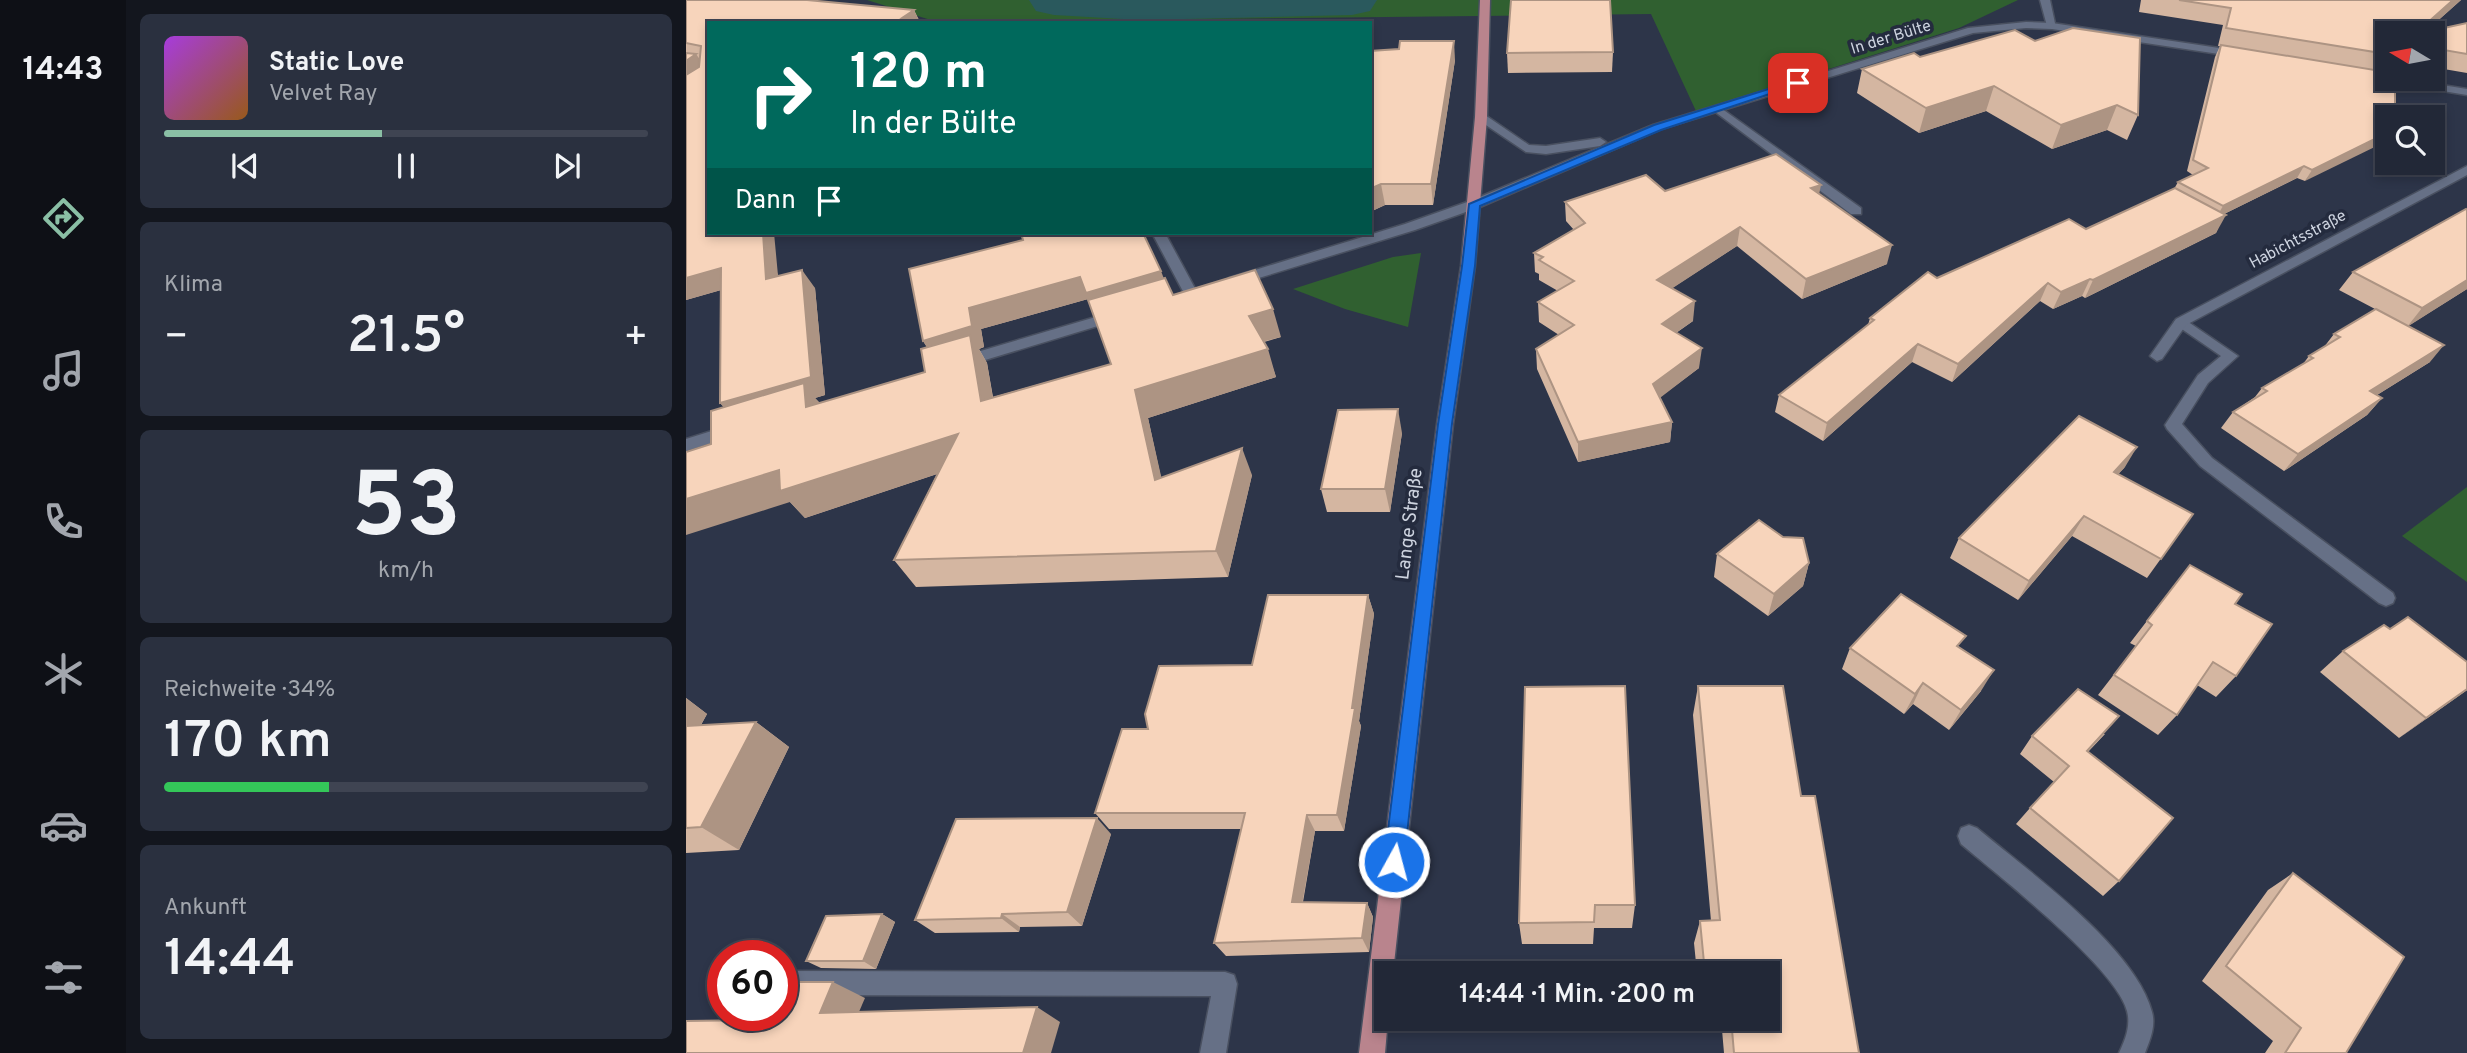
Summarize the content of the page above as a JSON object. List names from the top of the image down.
{
  "streets": {
    "main road": ["Lange Straße"],
    "street": ["In der Bülte", "Habichtsstraße"]
  },
  "crossings": [
    ["In der Bülte", "Lange Straße"]
  ],
  "north": "left",
  "page": {
    "tabs": "14:43",
    "turn": ["120 m", "In der Bülte"],
    "song": ["Static Love", "Velvet Ray"],
    "then": "Dann",
    "tile": [
      "Klima",
      ["53", "km/h"],
      ["Reichweite · 34%", "170 km"],
      ["Ankunft", "14:44"]
    ],
    "heat": ["−", "21.5°", "+"],
    "limit": "60",
    "trip": "14:44 · 1 Min. · 200 m"
  }
}
